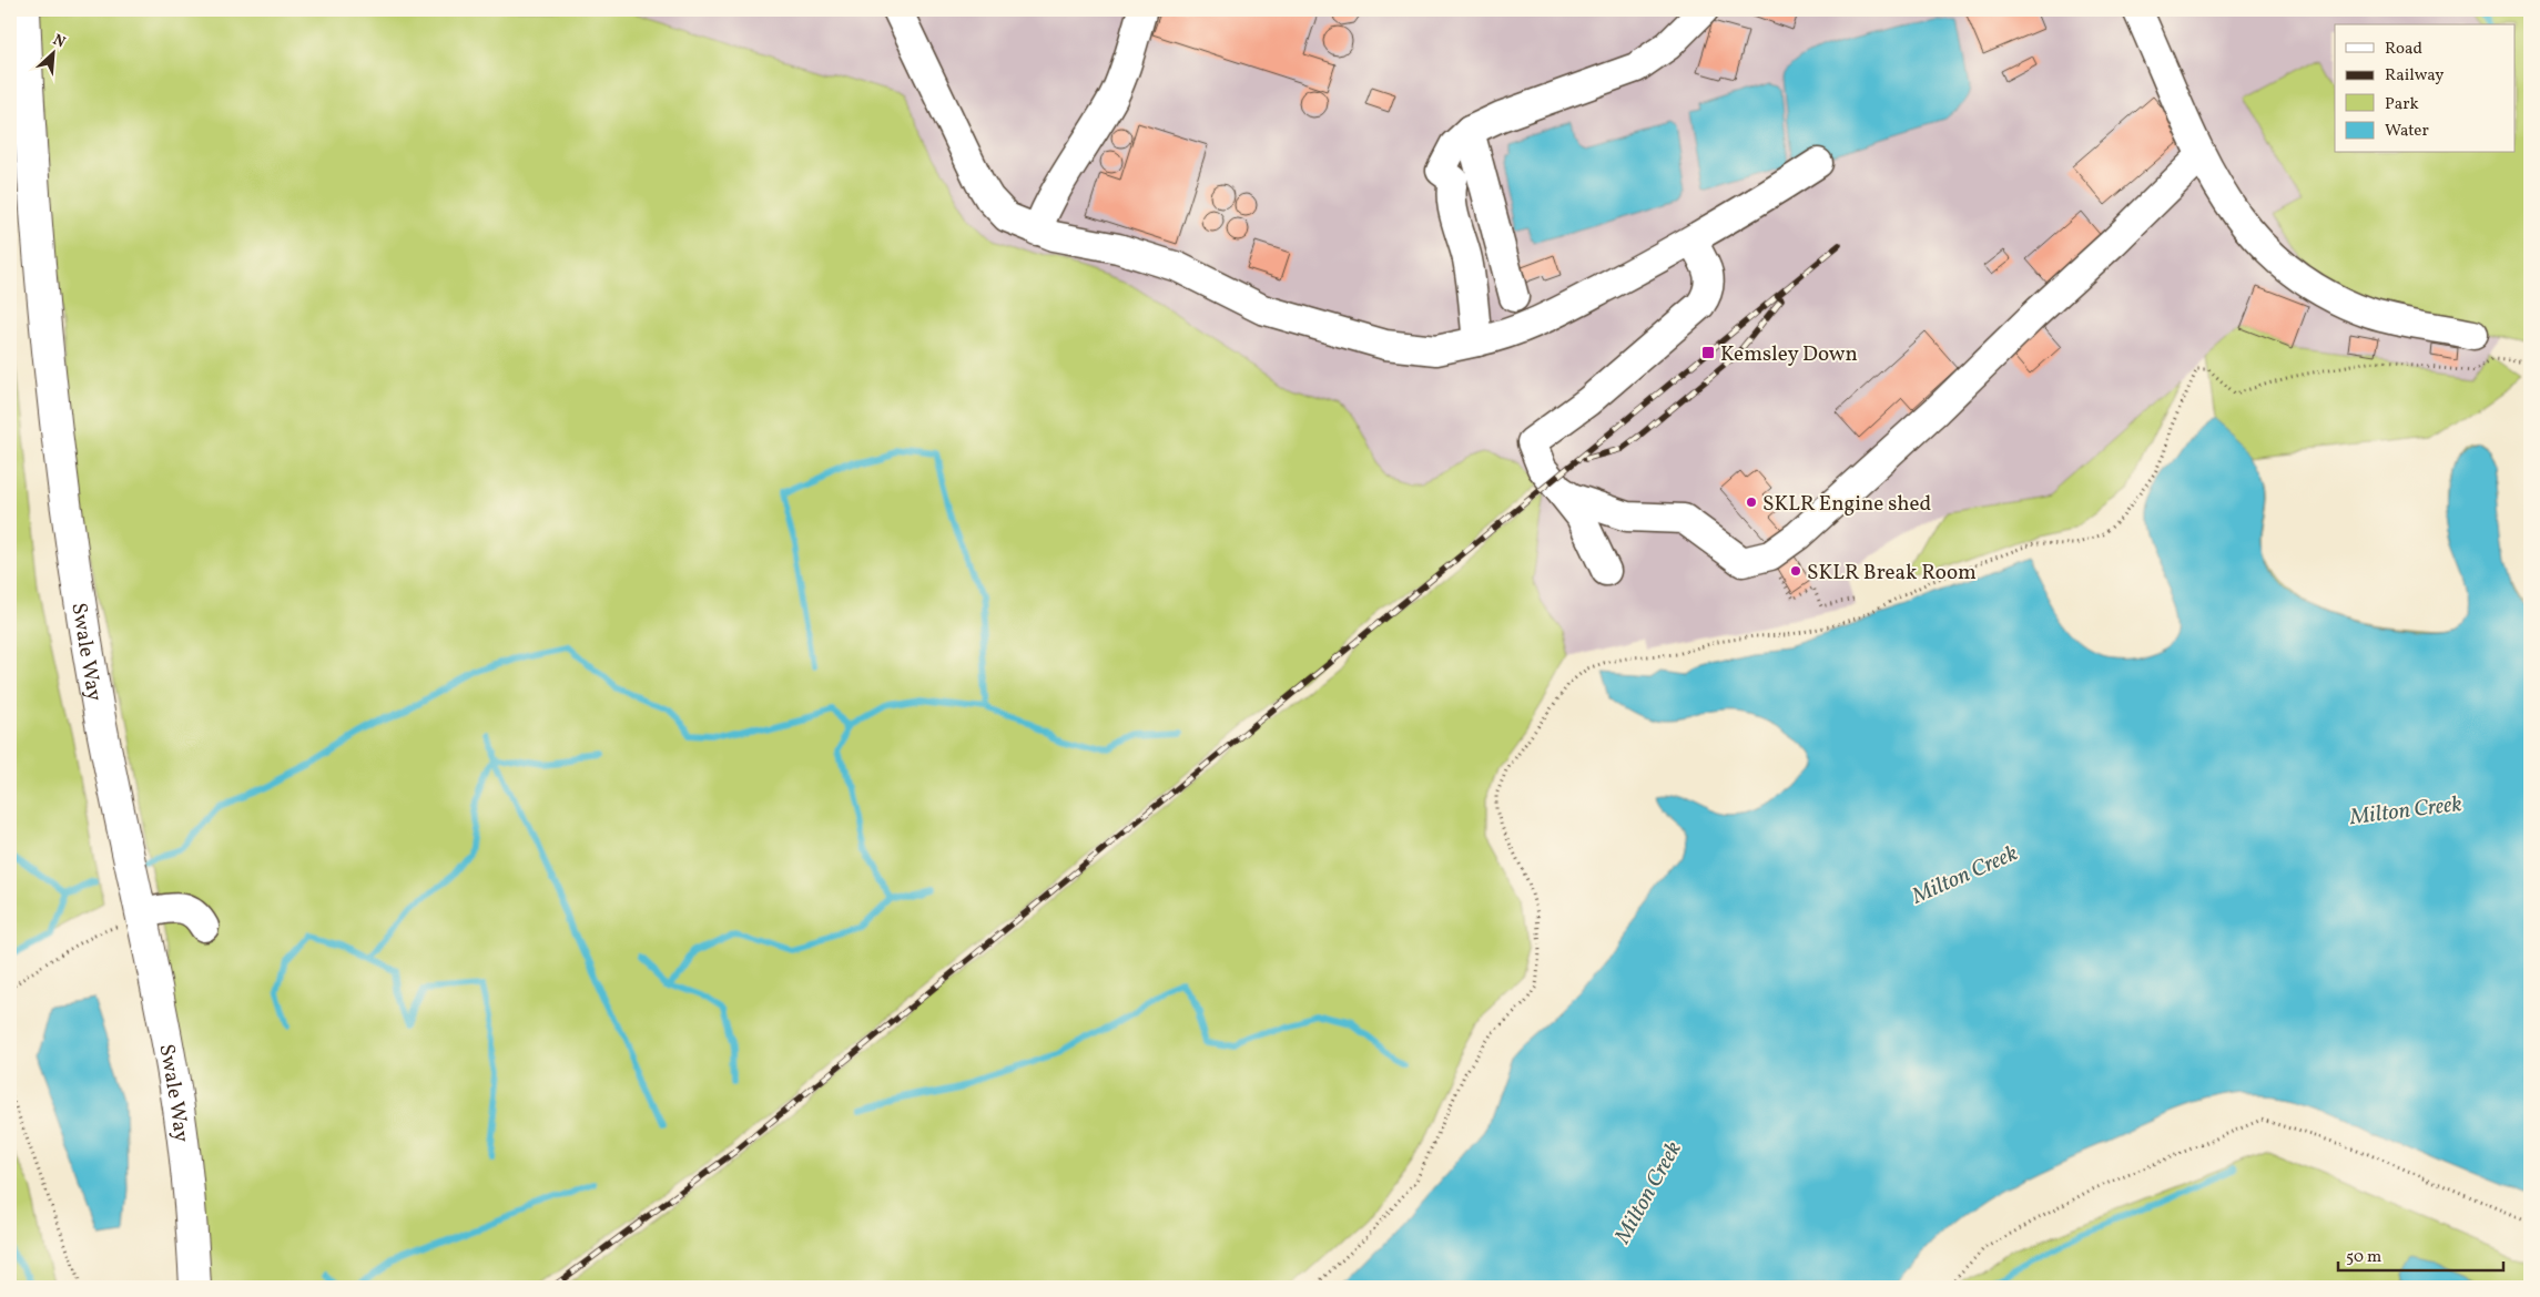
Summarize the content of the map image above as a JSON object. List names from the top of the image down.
{
  "streets": {
    "main road": ["Swale Way"]
  },
  "water": ["Milton Creek"],
  "places": {
    "transit": ["Kemsley Down"],
    "other": ["SKLR Engine shed", "SKLR Break Room"]
  },
  "legend": [
    "Road",
    "Railway",
    "Park",
    "Water"
  ],
  "scale_bar": "50 m",
  "north": "top right"
}
